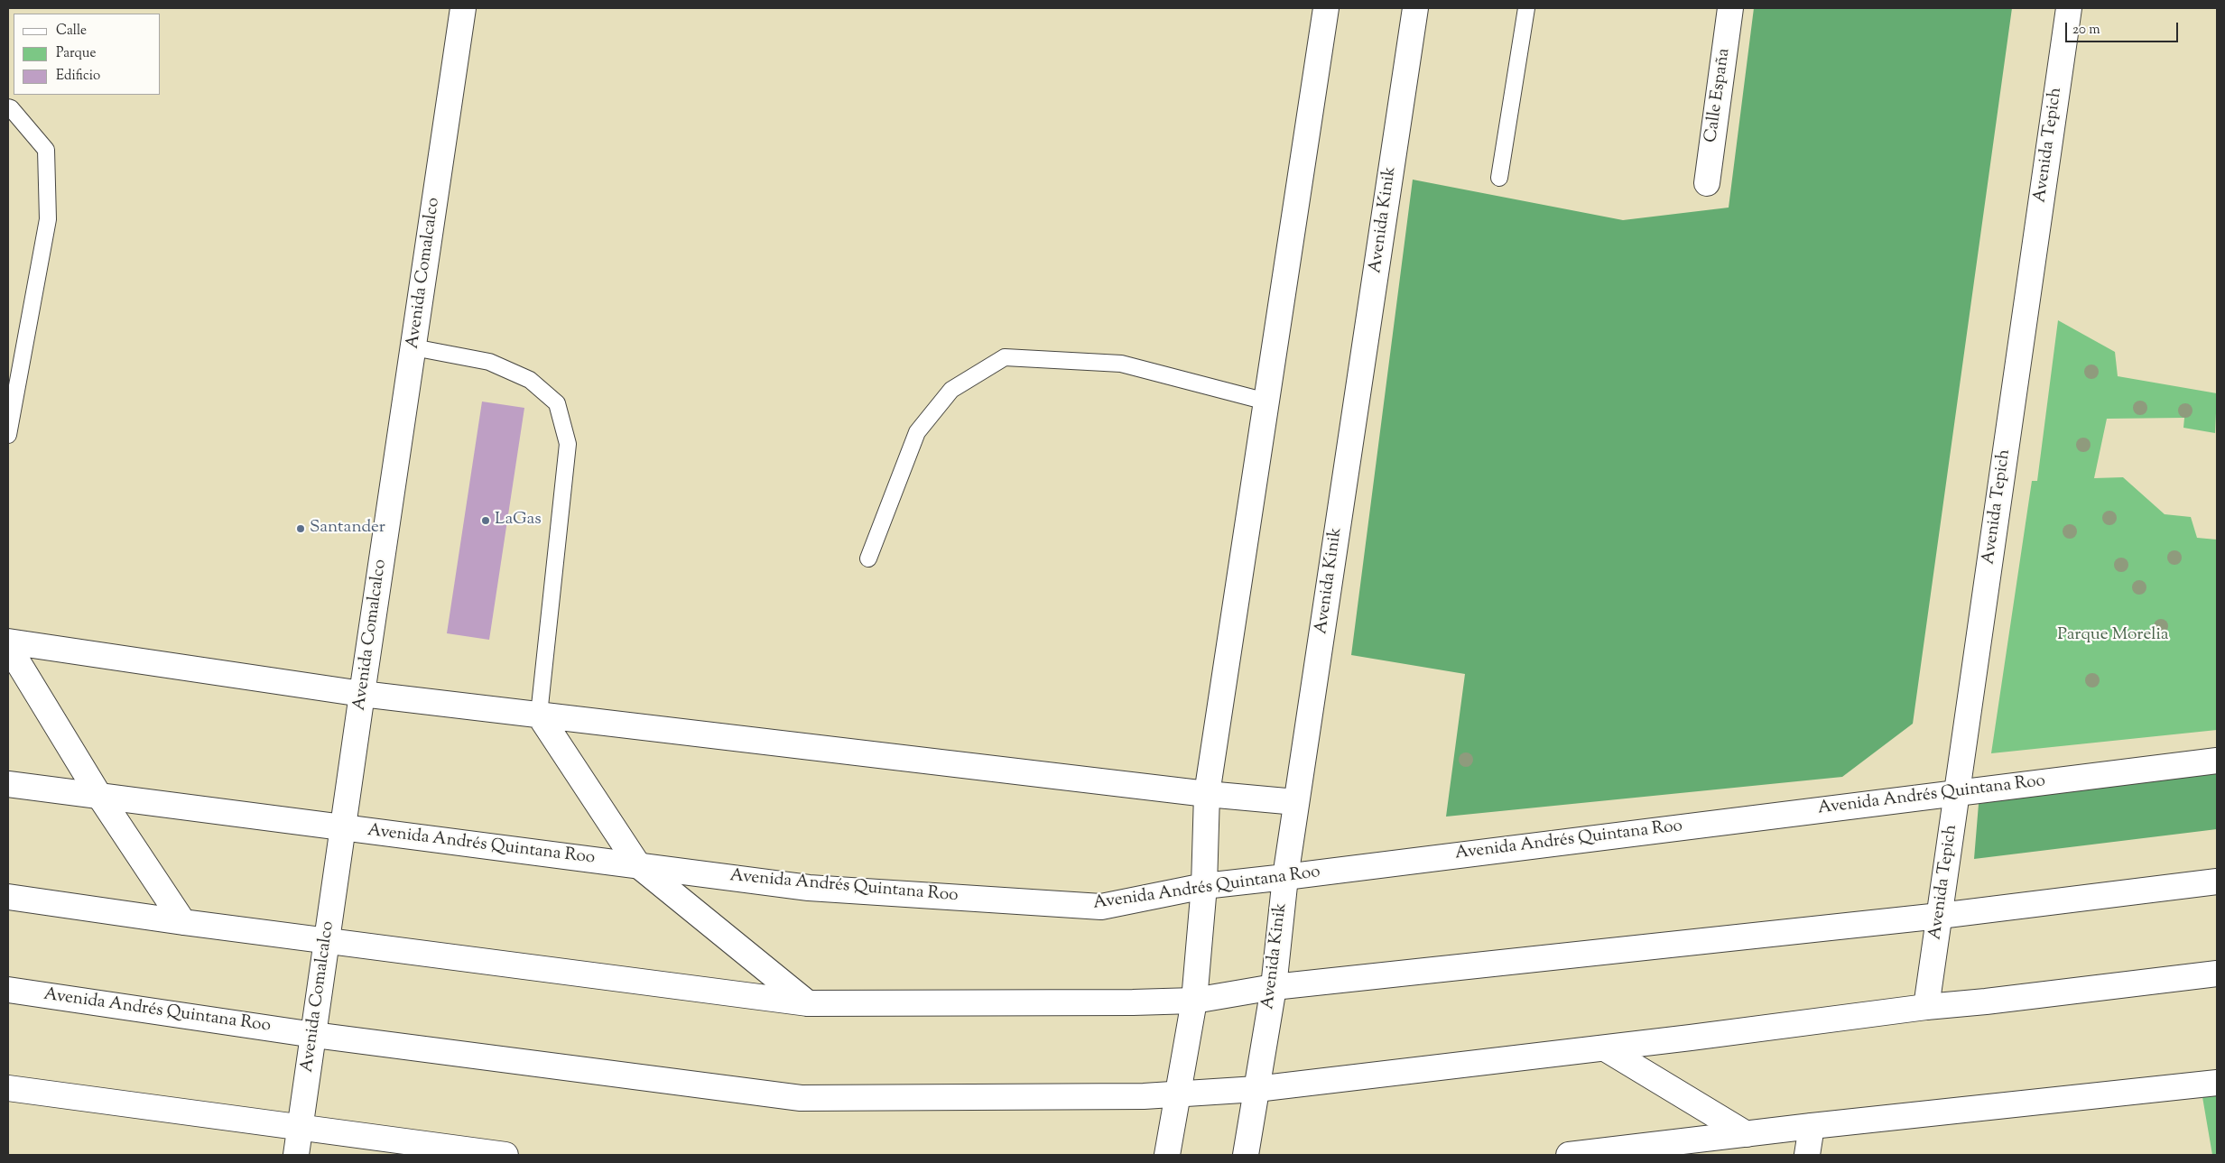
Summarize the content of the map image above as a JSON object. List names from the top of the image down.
{
  "streets": {
    "street": [
      "Calle España",
      "Avenida Tepich",
      "Avenida Kinik",
      "Avenida Comalcalco",
      "Avenida Andrés Quintana Roo"
    ]
  },
  "crossings": [
    ["Avenida Tepich", "Avenida Andrés Quintana Roo"],
    ["Avenida Kinik", "Avenida Andrés Quintana Roo"],
    ["Avenida Comalcalco", "Avenida Andrés Quintana Roo"]
  ],
  "parks": ["Parque Morelia"],
  "places": ["LaGas", "Santander"],
  "legend": ["Calle", "Parque", "Edificio"],
  "scale_bar": "20 m"
}
